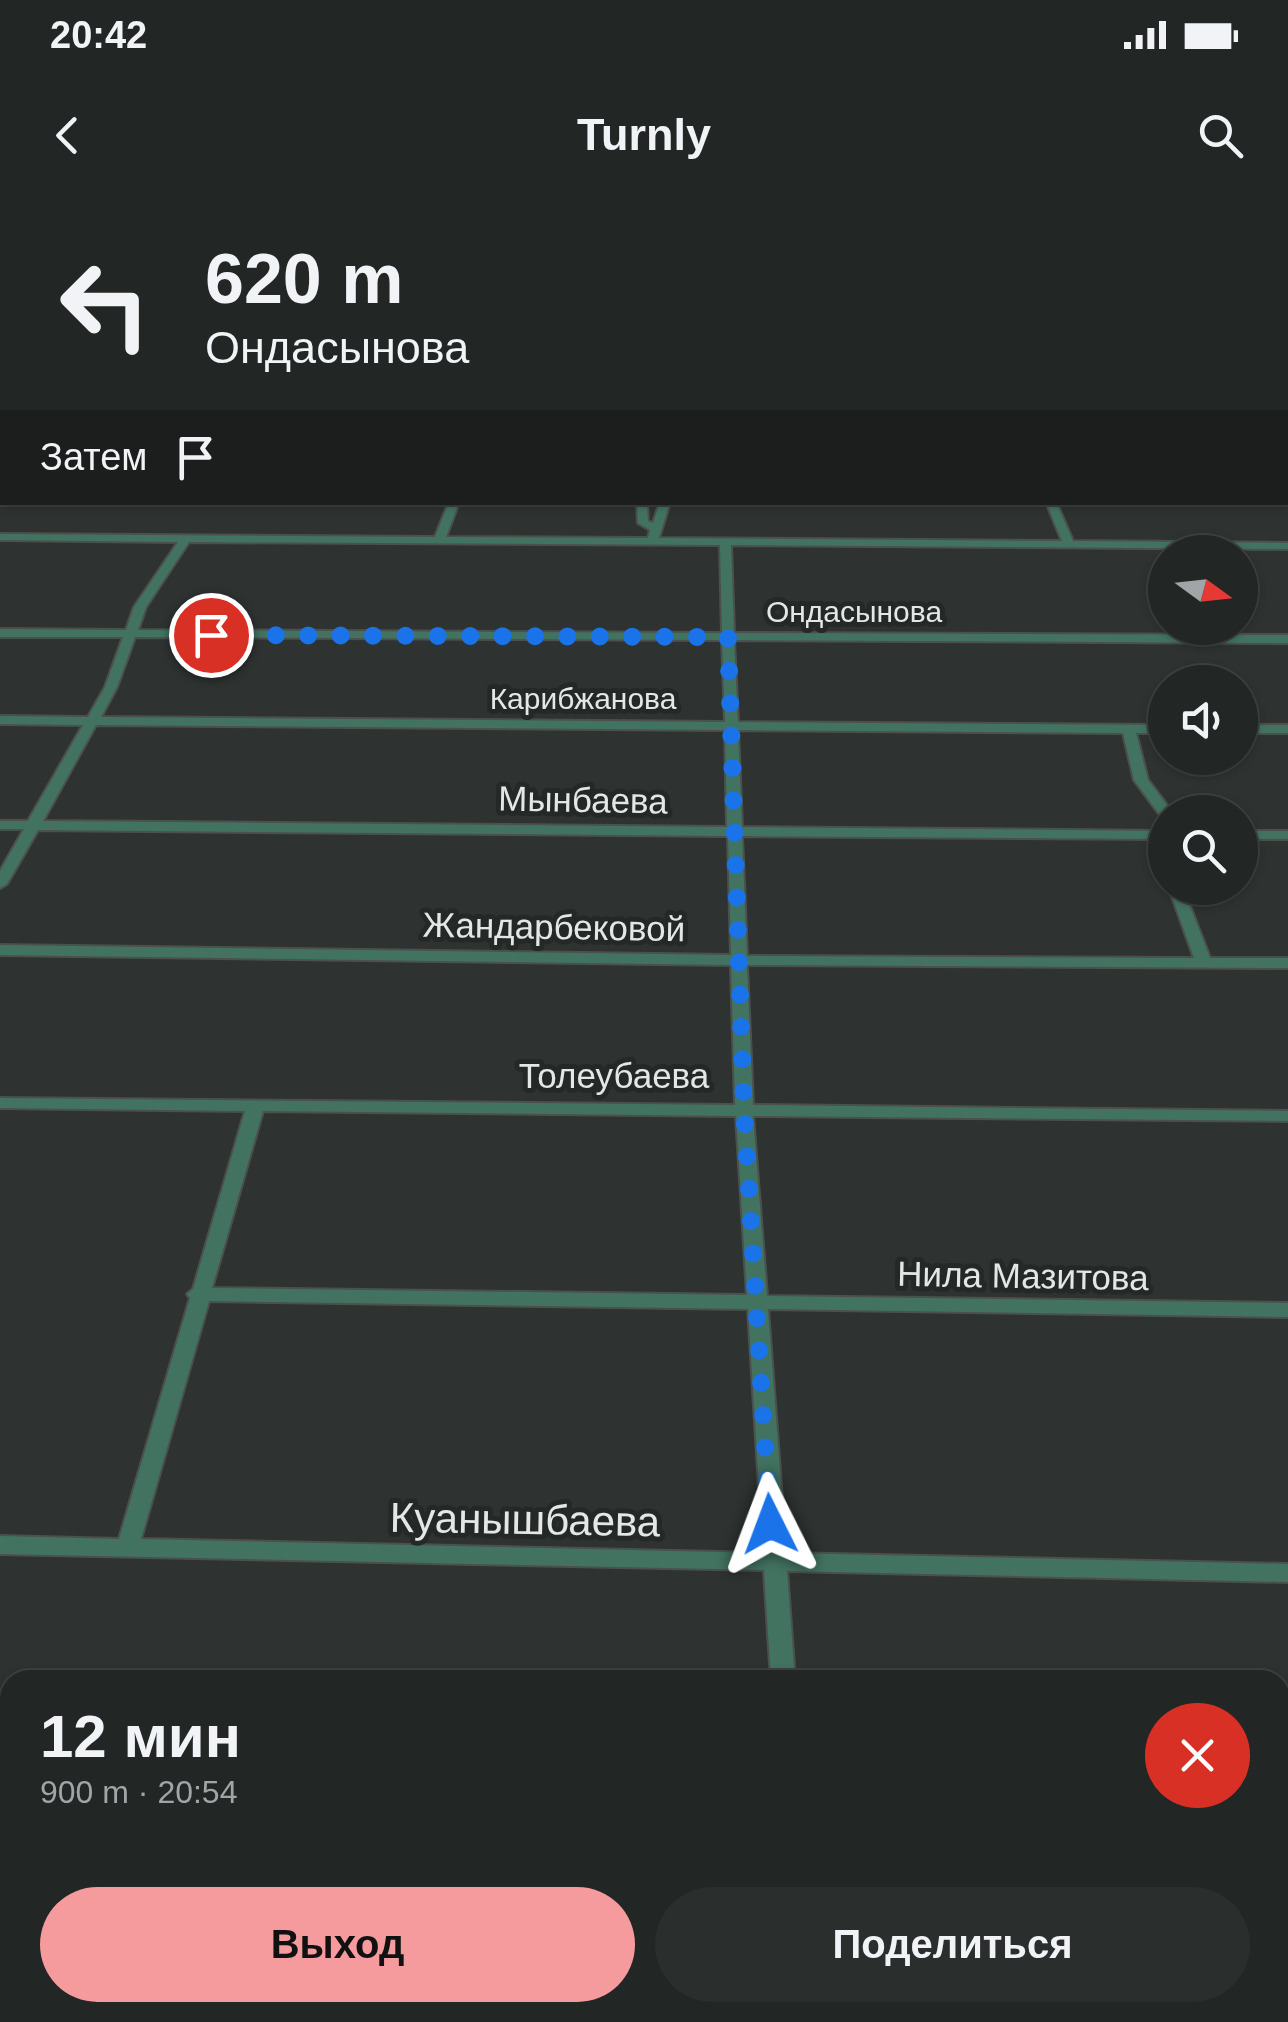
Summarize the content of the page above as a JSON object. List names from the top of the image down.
{
  "streets": {
    "street": [
      "Ондасынова",
      "Карибжанова",
      "Мынбаева",
      "Жандарбековой",
      "Толеубаева",
      "Нила Мазитова",
      "Куанышбаева"
    ]
  },
  "north": "right",
  "page": {
    "status": "20:42",
    "header": "Turnly",
    "turn": ["620 m", "Ондасынова"],
    "then": "Затем",
    "heading": ["12 мин", "900 m · 20:54"],
    "buttons": ["Выход", "Поделиться"]
  }
}
